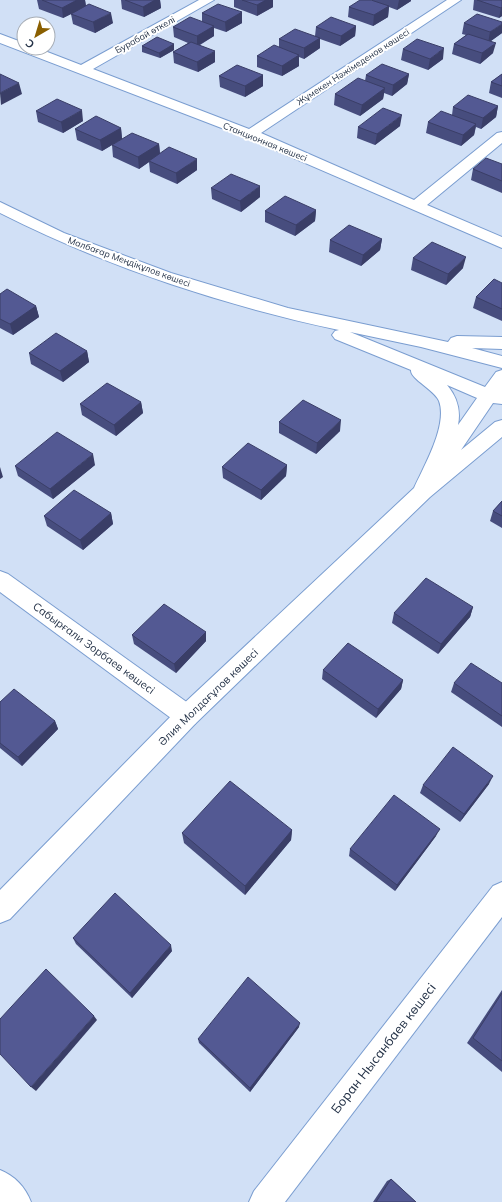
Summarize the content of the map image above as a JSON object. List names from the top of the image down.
{
  "streets": {
    "street": [
      "Бурабай өткелі",
      "Жұмекен Нәжімеденов көшесі",
      "Станционная көшесі",
      "Малбағар Меңдіқұлов көшесі",
      "Сабырғали Зорбаев көшесі",
      "Әлия Молдағұлов көшесі",
      "Боран Нысанбаев көшесі"
    ]
  },
  "crossings": [
    ["Бурабай өткелі", "Станционная көшесі"],
    ["Жұмекен Нәжімеденов көшесі", "Станционная көшесі"],
    ["Малбағар Меңдіқұлов көшесі", "Әлия Молдағұлов көшесі"],
    ["Сабырғали Зорбаев көшесі", "Әлия Молдағұлов көшесі"]
  ],
  "north": "bottom left"
}
